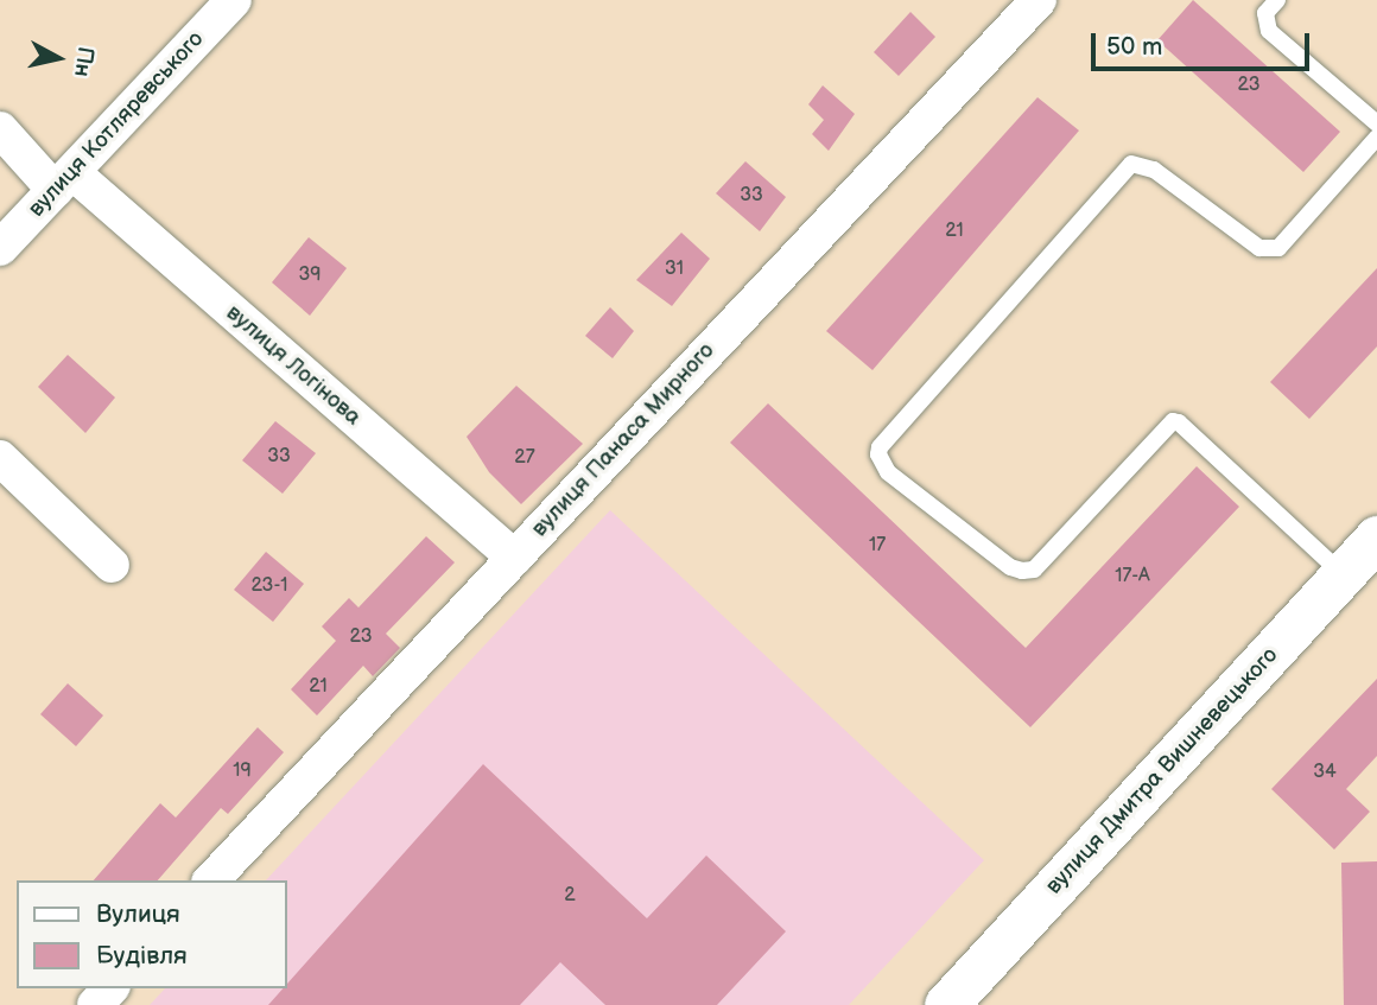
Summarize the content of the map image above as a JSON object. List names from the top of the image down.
{
  "streets": {
    "street": [
      "вулиця Котляревського",
      "вулиця Логінова",
      "вулиця Панаса Мирного",
      "вулиця Дмитра Вишневецького"
    ]
  },
  "crossings": [
    ["вулиця Котляревського", "вулиця Логінова"],
    ["вулиця Логінова", "вулиця Панаса Мирного"]
  ],
  "house_numbers": [
    "23",
    "33",
    "21",
    "31",
    "39",
    "33",
    "27",
    "17",
    "17-А",
    "23-1",
    "23",
    "21",
    "19",
    "34",
    "2"
  ],
  "legend": ["Вулиця", "Будівля"],
  "scale_bar": "50 m",
  "north": "right"
}
